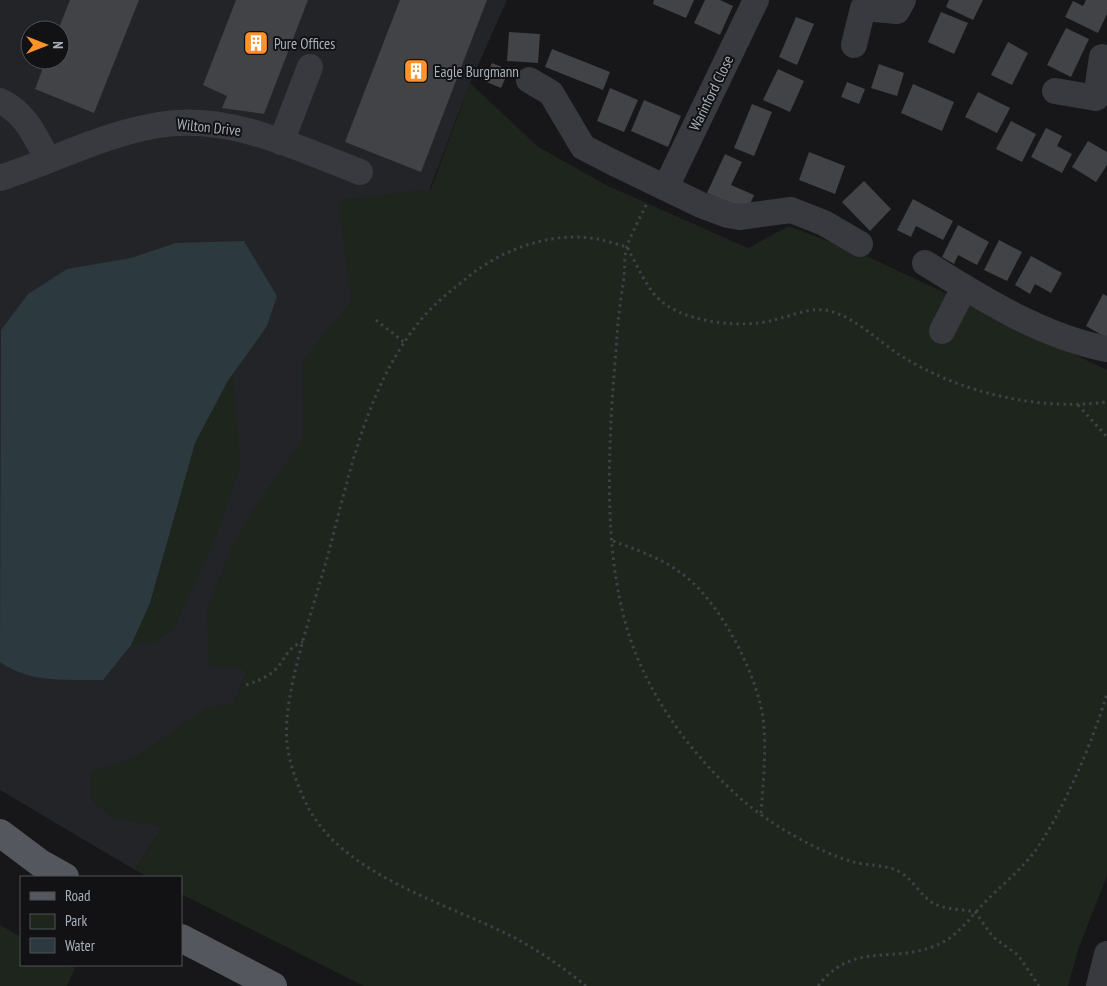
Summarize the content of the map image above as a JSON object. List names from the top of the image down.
{
  "streets": {
    "street": ["Warinford Close", "Wilton Drive"]
  },
  "places": {
    "building": ["Pure Offices", "Eagle Burgmann"]
  },
  "legend": ["Road", "Park", "Water"],
  "north": "right"
}
